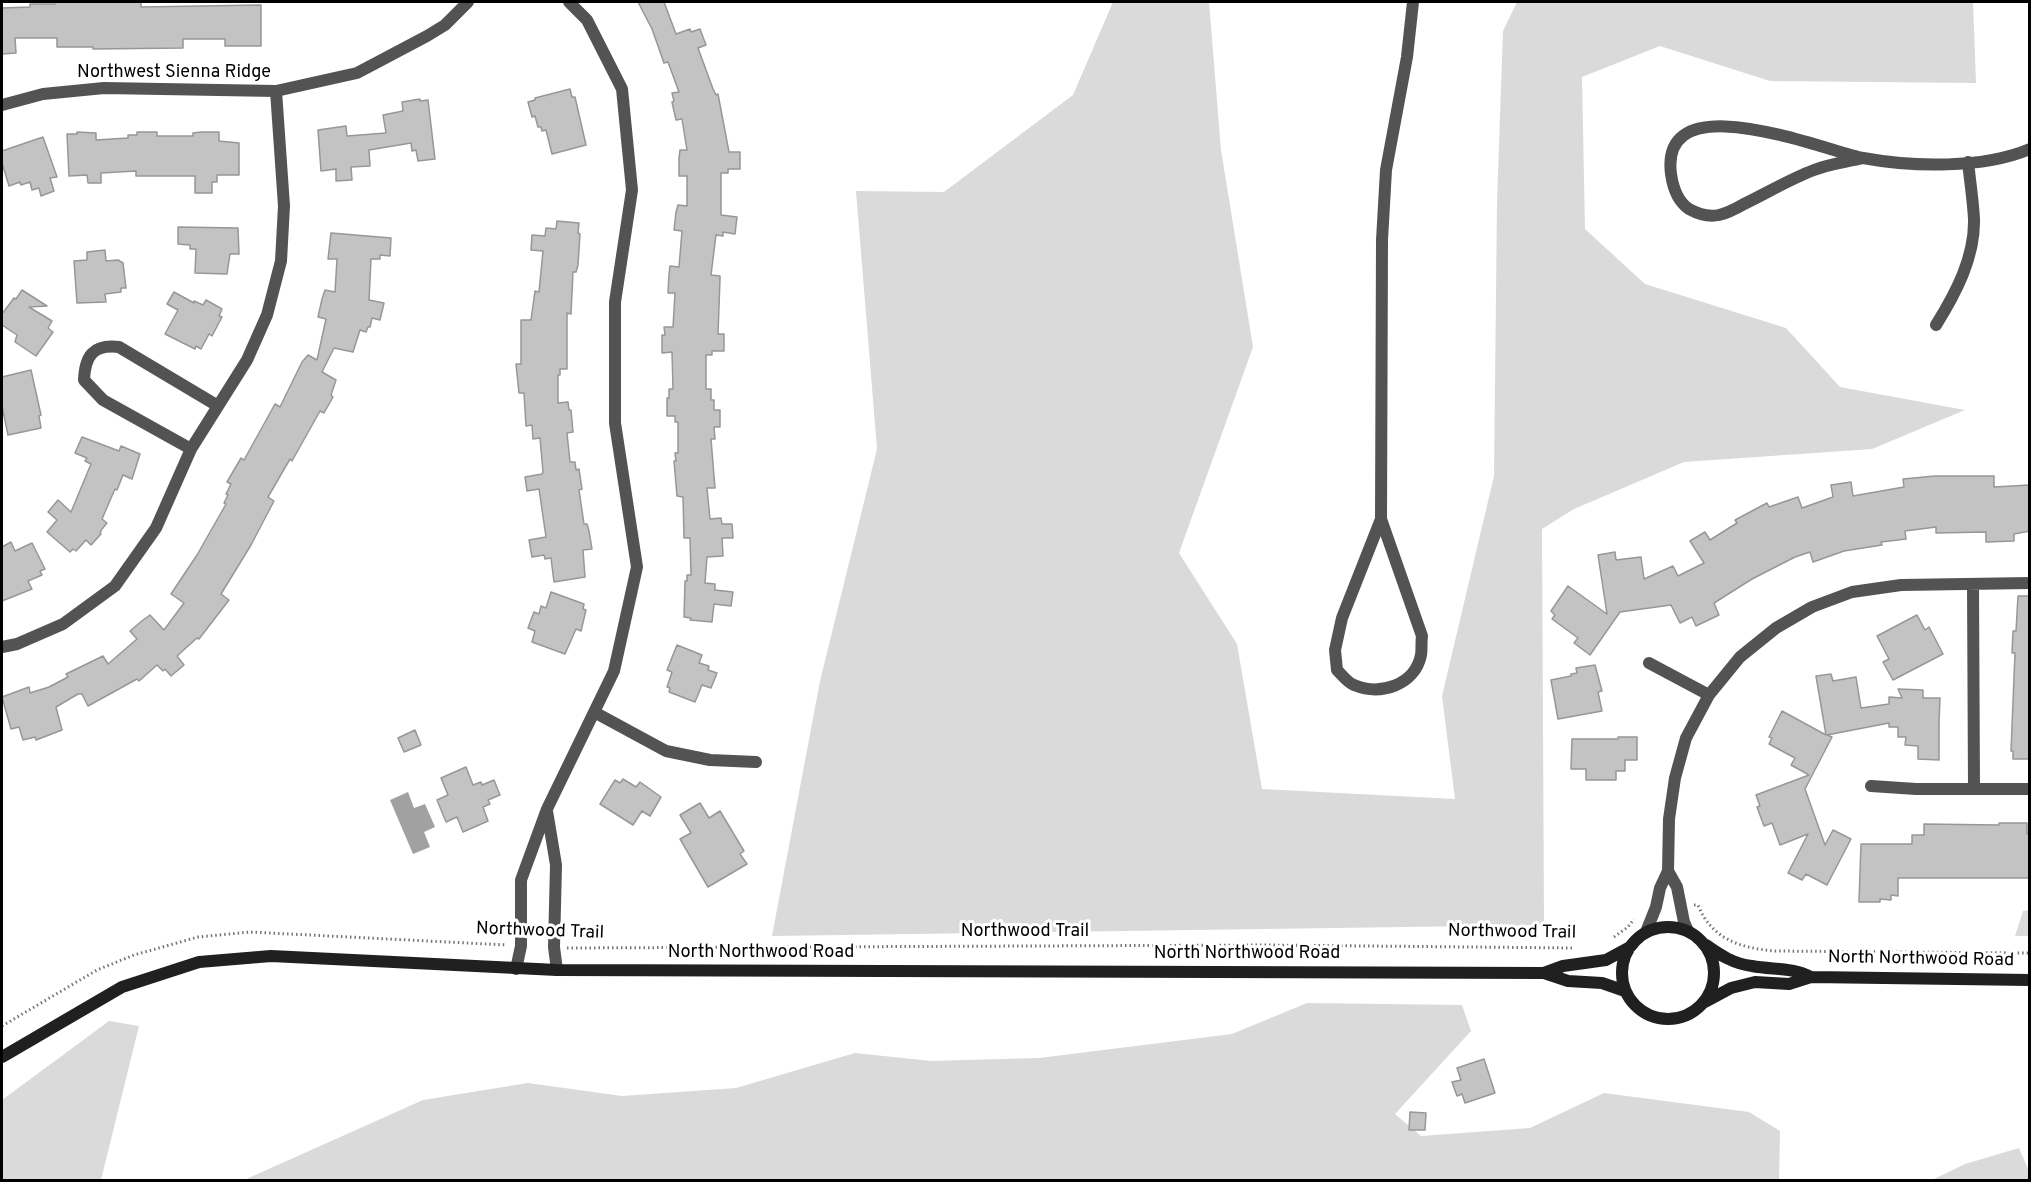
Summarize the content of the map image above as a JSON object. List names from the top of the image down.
{
  "streets": {
    "street": ["Northwest Sienna Ridge", "North Northwood Road"],
    "path": ["Northwood Trail"]
  }
}
